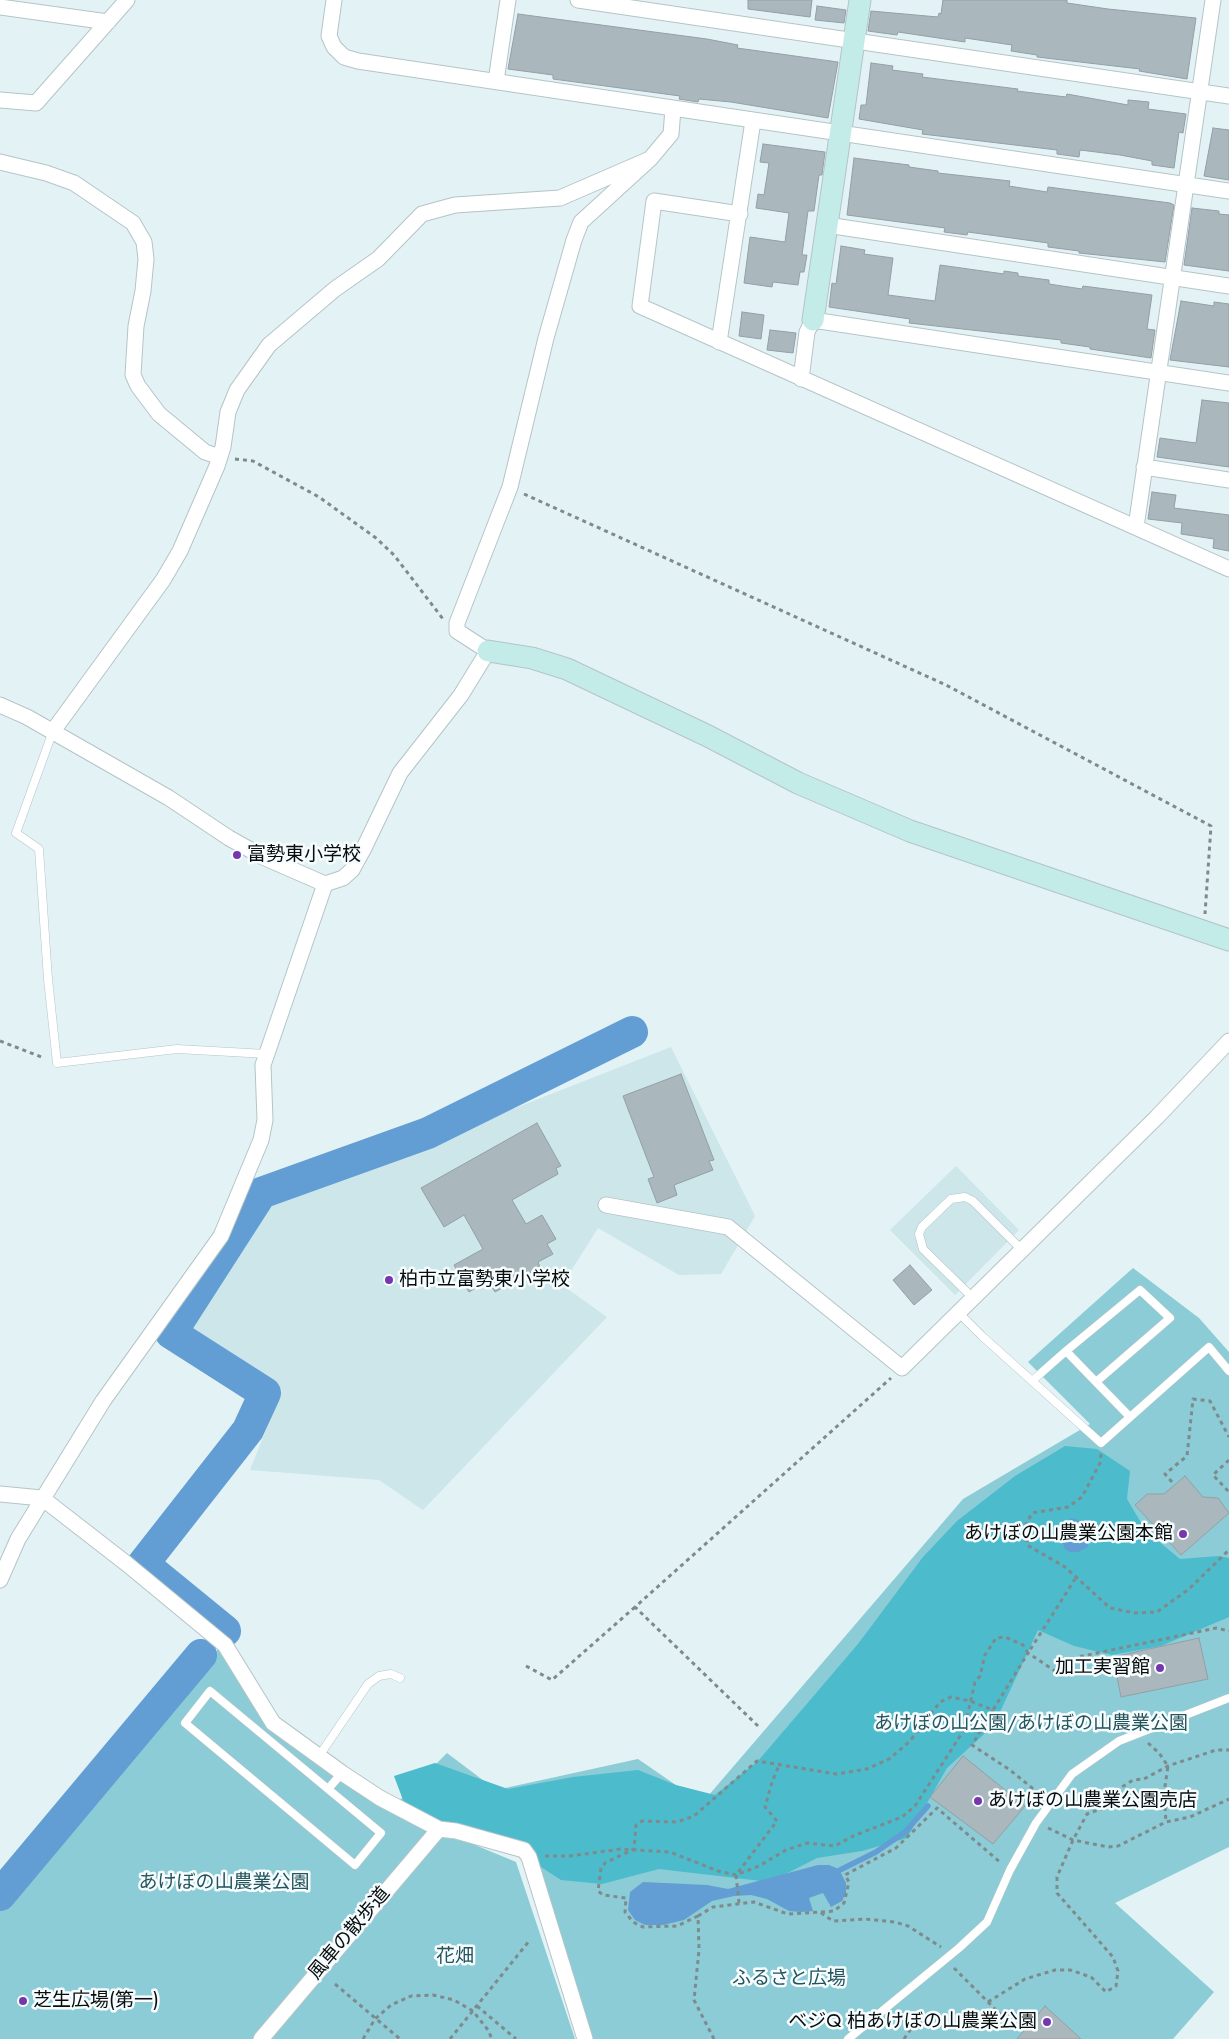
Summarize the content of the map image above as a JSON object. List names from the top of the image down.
{
  "streets": {
    "street": ["風車の散歩道"]
  },
  "parks": [
    "あけぼの山公園/あけぼの山農業公園",
    "あけぼの山農業公園",
    "花畑",
    "ふるさと広場"
  ],
  "places": [
    "富勢東小学校",
    "柏市立富勢東小学校",
    "あけぼの山農業公園本館",
    "加工実習館",
    "あけぼの山農業公園売店",
    "芝生広場(第一)",
    "ベジQ 柏あけぼの山農業公園"
  ]
}
